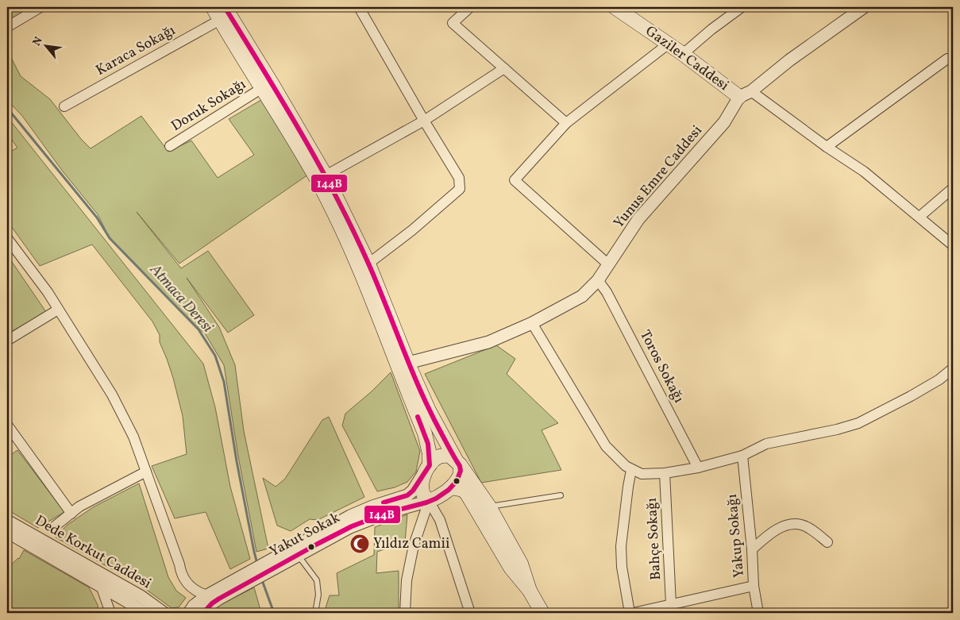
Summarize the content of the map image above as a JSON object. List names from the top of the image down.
{
  "streets": {
    "main road": ["Gaziler Caddesi"],
    "street": [
      "Karaca Sokağı",
      "Doruk Sokağı",
      "Yunus Emre Caddesi",
      "Toros Sokağı",
      "Yakut Sokak",
      "Yakup Sokağı",
      "Bahçe Sokağı",
      "Dede Korkut Caddesi"
    ]
  },
  "crossings": [
    ["Gaziler Caddesi", "Yunus Emre Caddesi"],
    ["Yunus Emre Caddesi", "Toros Sokağı"]
  ],
  "water": ["Atmaca Deresi"],
  "places": {
    "mosque": ["Yıldız Camii"]
  },
  "lines": ["transit line 144B"],
  "north": "top left"
}
